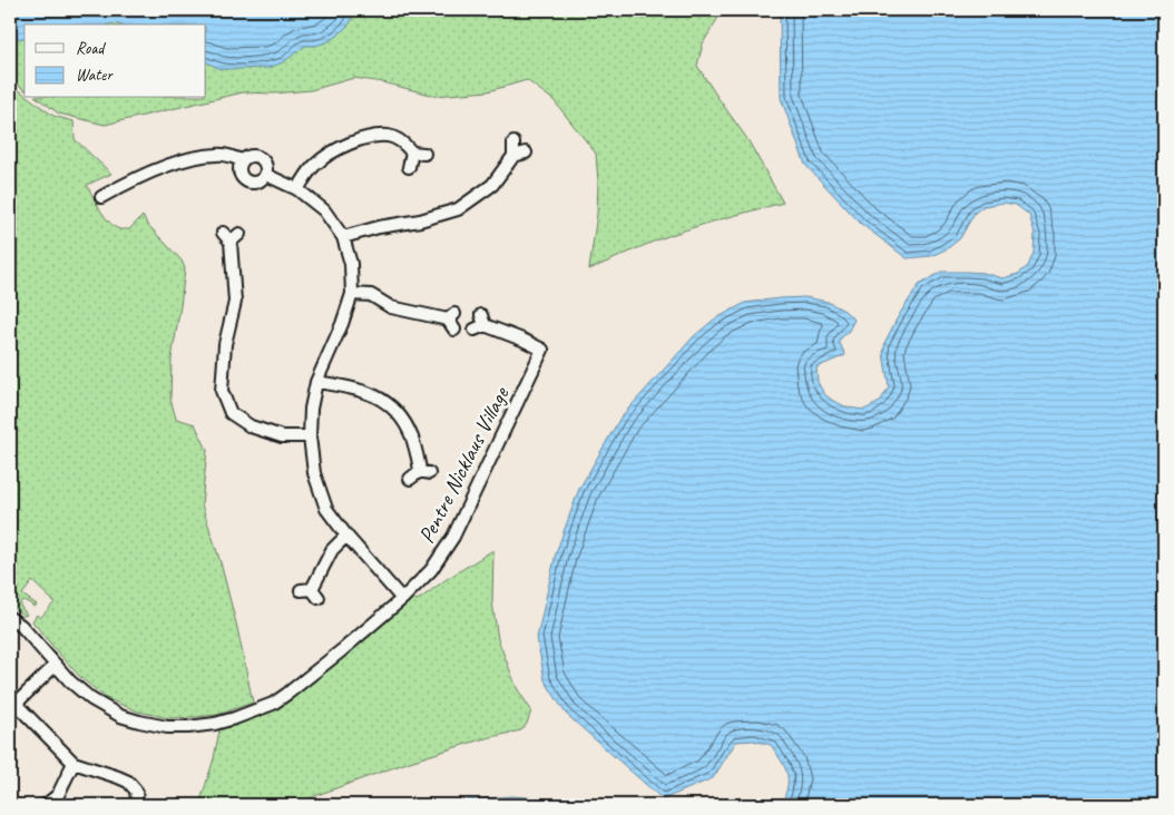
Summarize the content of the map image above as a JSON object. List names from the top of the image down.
{
  "streets": {
    "street": ["Pentre Nicklaus Village"]
  },
  "legend": ["Road", "Water"]
}
